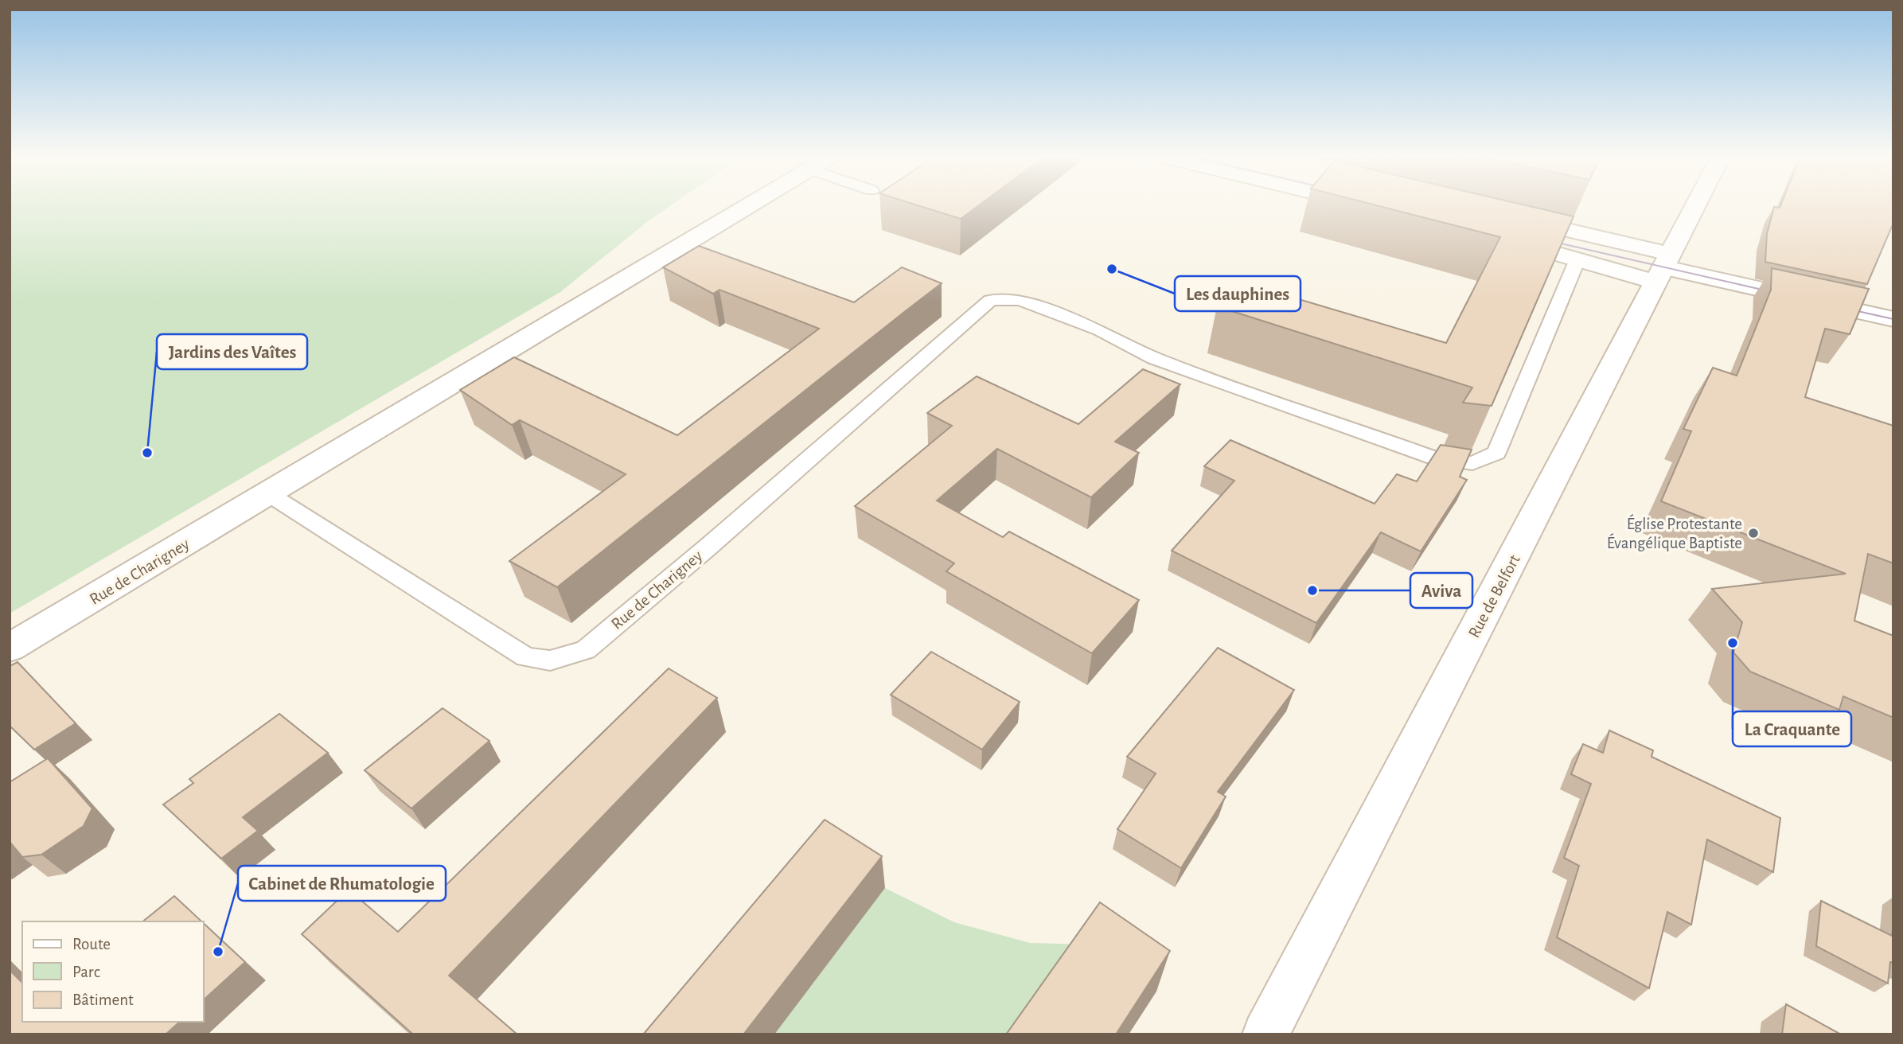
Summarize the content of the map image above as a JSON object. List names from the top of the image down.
{
  "streets": {
    "street": ["Rue de Charigney", "Rue de Belfort"]
  },
  "places": [
    "Les dauphines",
    "Jardins des Vaîtes",
    "Église Protestante Évangélique Baptiste",
    "Aviva",
    "La Craquante",
    "Cabinet de Rhumatologie"
  ],
  "legend": ["Route", "Parc", "Bâtiment"]
}
